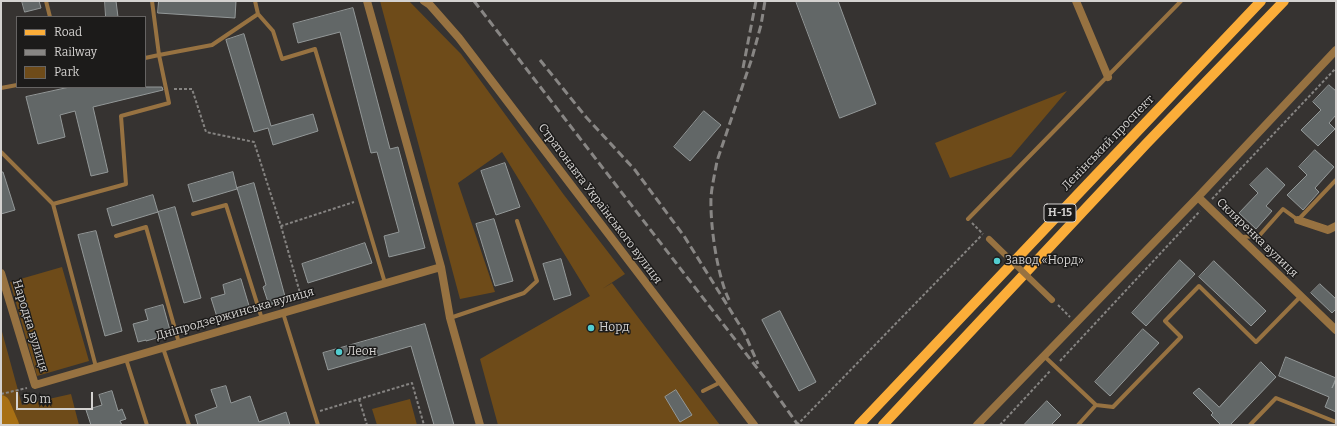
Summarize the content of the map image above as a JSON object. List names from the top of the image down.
{
  "streets": {
    "main road": ["Ленінський проспект", "Н-15"],
    "street": [
      "Стратонавта Українського вулиця",
      "Скляренка вулиця",
      "Дніпродзержинська вулиця",
      "Народна вулиця"
    ]
  },
  "crossings": [
    ["Дніпродзержинська вулиця", "Народна вулиця"]
  ],
  "places": ["Завод «Норд»", "Норд", "Леон"],
  "legend": ["Road", "Railway", "Park"],
  "scale_bar": "50 m"
}
